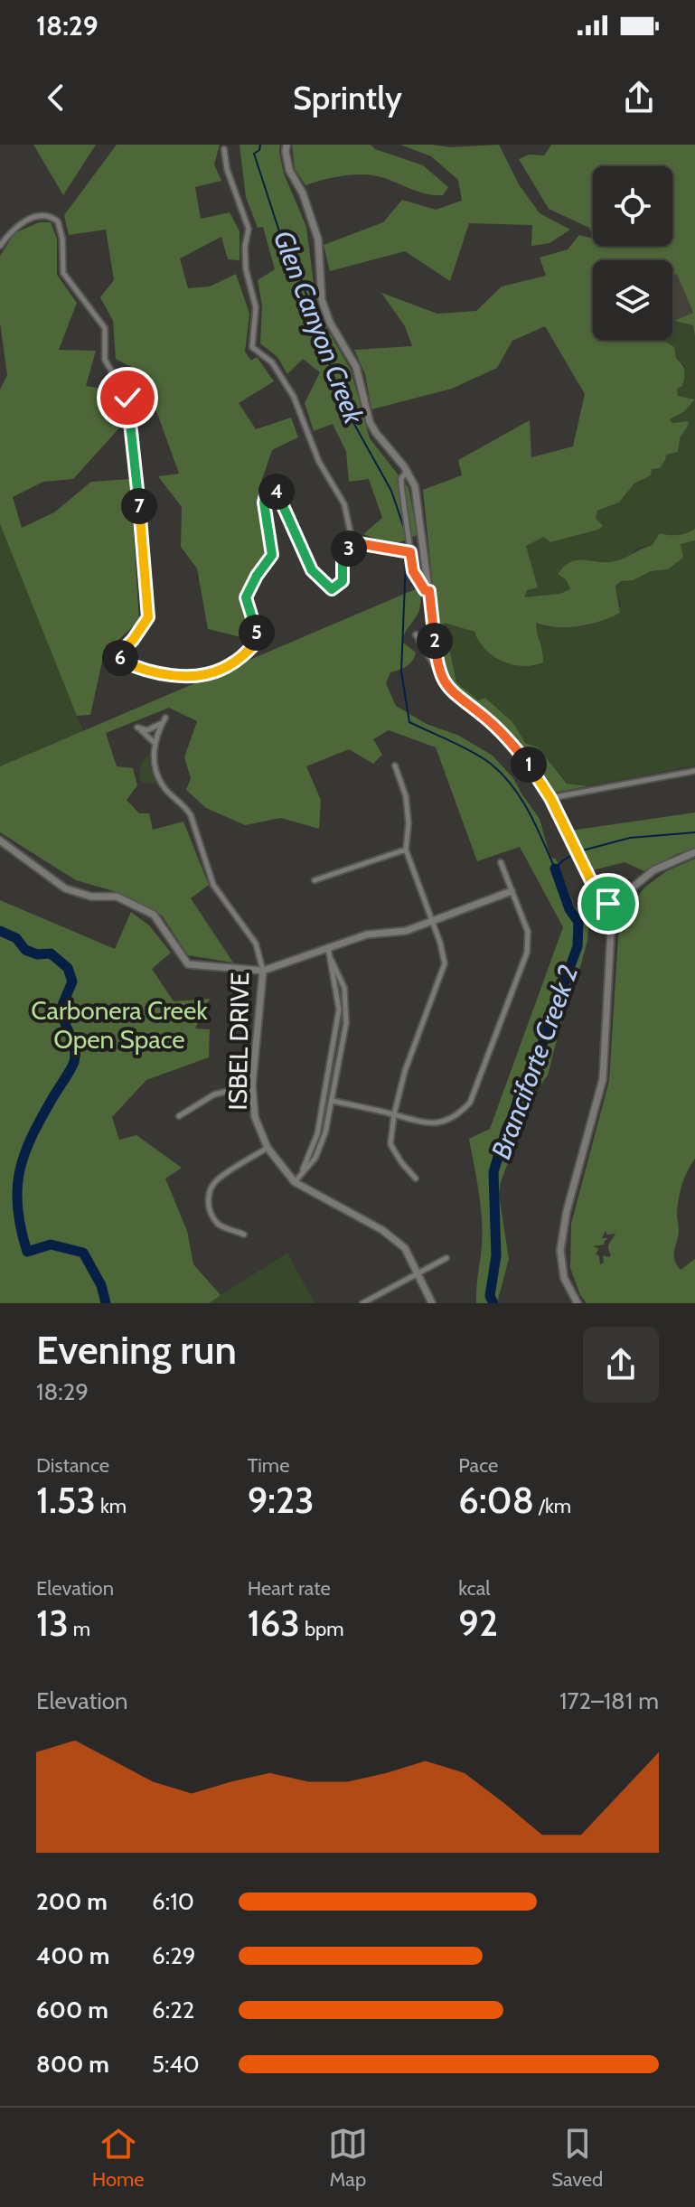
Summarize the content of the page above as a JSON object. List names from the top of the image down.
{
  "streets": {
    "street": ["ISBEL DRIVE"]
  },
  "water": ["Glen Canyon Creek", "Branciforte Creek 2"],
  "parks": ["Carbonera Creek Open Space"],
  "page": {
    "status": "18:29",
    "header": "Sprintly",
    "pins": [
      "4",
      "7",
      "3",
      "5",
      "2",
      "6",
      "1"
    ],
    "heading": ["Evening run", "18:29"],
    "stats": [
      ["Distance", "1.53 km"],
      ["Time", "9:23"],
      ["Pace", "6:08 /km"],
      ["Elevation", "13 m"],
      ["Heart rate", "163 bpm"],
      ["kcal", "92"]
    ],
    "chart": ["Elevation", "172–181 m"],
    "list": [
      {
        "name": "200 m",
        "note": "6:10"
      },
      {
        "name": "400 m",
        "note": "6:29"
      },
      {
        "name": "600 m",
        "note": "6:22"
      },
      {
        "name": "800 m",
        "note": "5:40"
      }
    ],
    "tabs": ["Home", "Map", "Saved"]
  }
}
